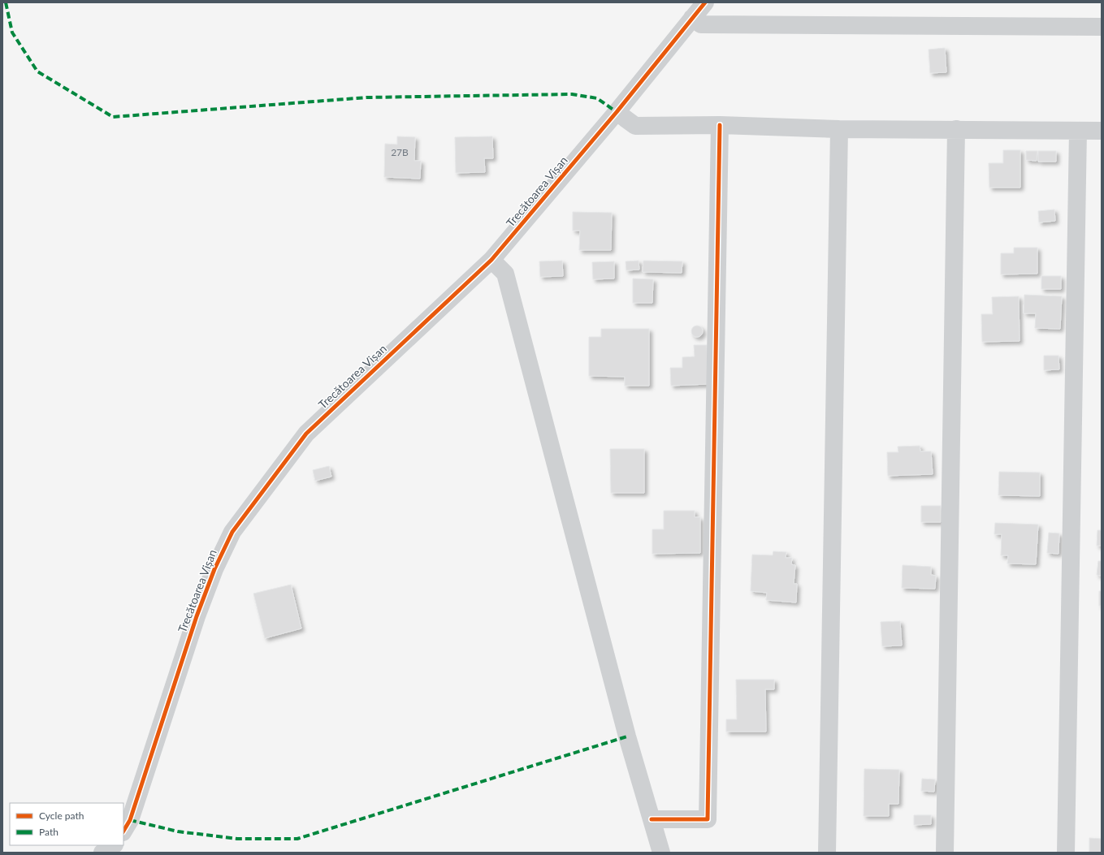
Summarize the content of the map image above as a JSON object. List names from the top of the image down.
{
  "streets": {
    "street": ["Trecătoarea Vișan"]
  },
  "house_numbers": ["27B"],
  "legend": ["Cycle path", "Path"]
}
